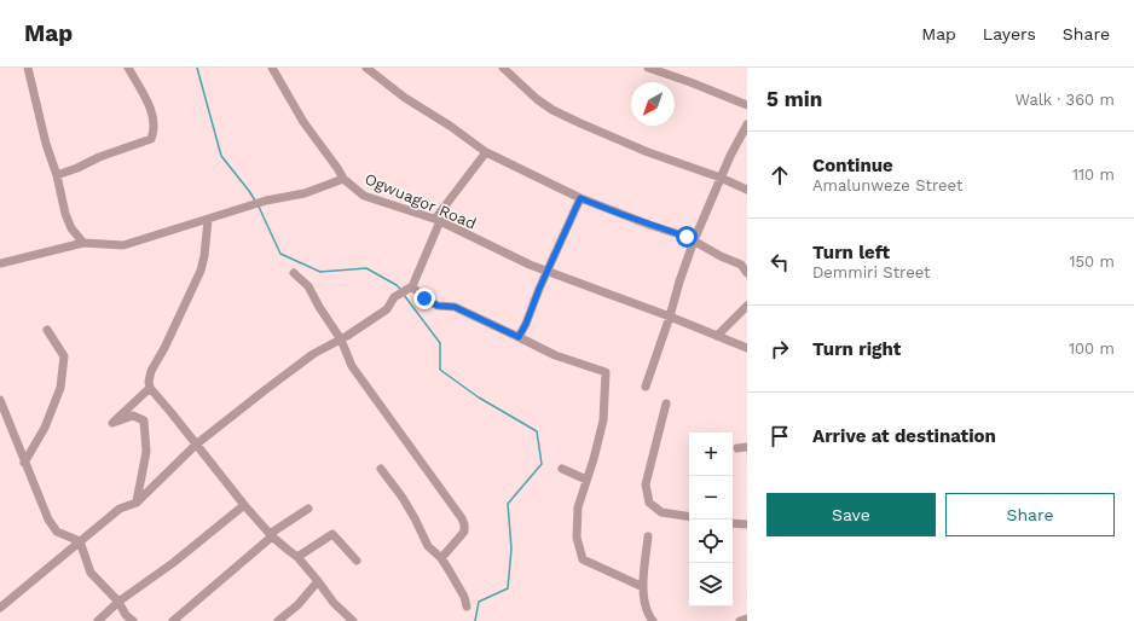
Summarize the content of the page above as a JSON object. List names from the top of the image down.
{
  "streets": {
    "street": ["Ogwuagor Road"]
  },
  "north": "bottom left",
  "page": {
    "header": "Map",
    "nav": ["Map", "Layers", "Share"],
    "heading": ["5 min", "Walk · 360 m"],
    "list": [
      ["Continue", "Amalunweze Street", "110 m"],
      ["Turn left", "Demmiri Street", "150 m"],
      ["Turn right", "100 m"],
      "Arrive at destination"
    ],
    "map_buttons": ["+", "−"],
    "buttons": ["Save", "Share"]
  }
}
